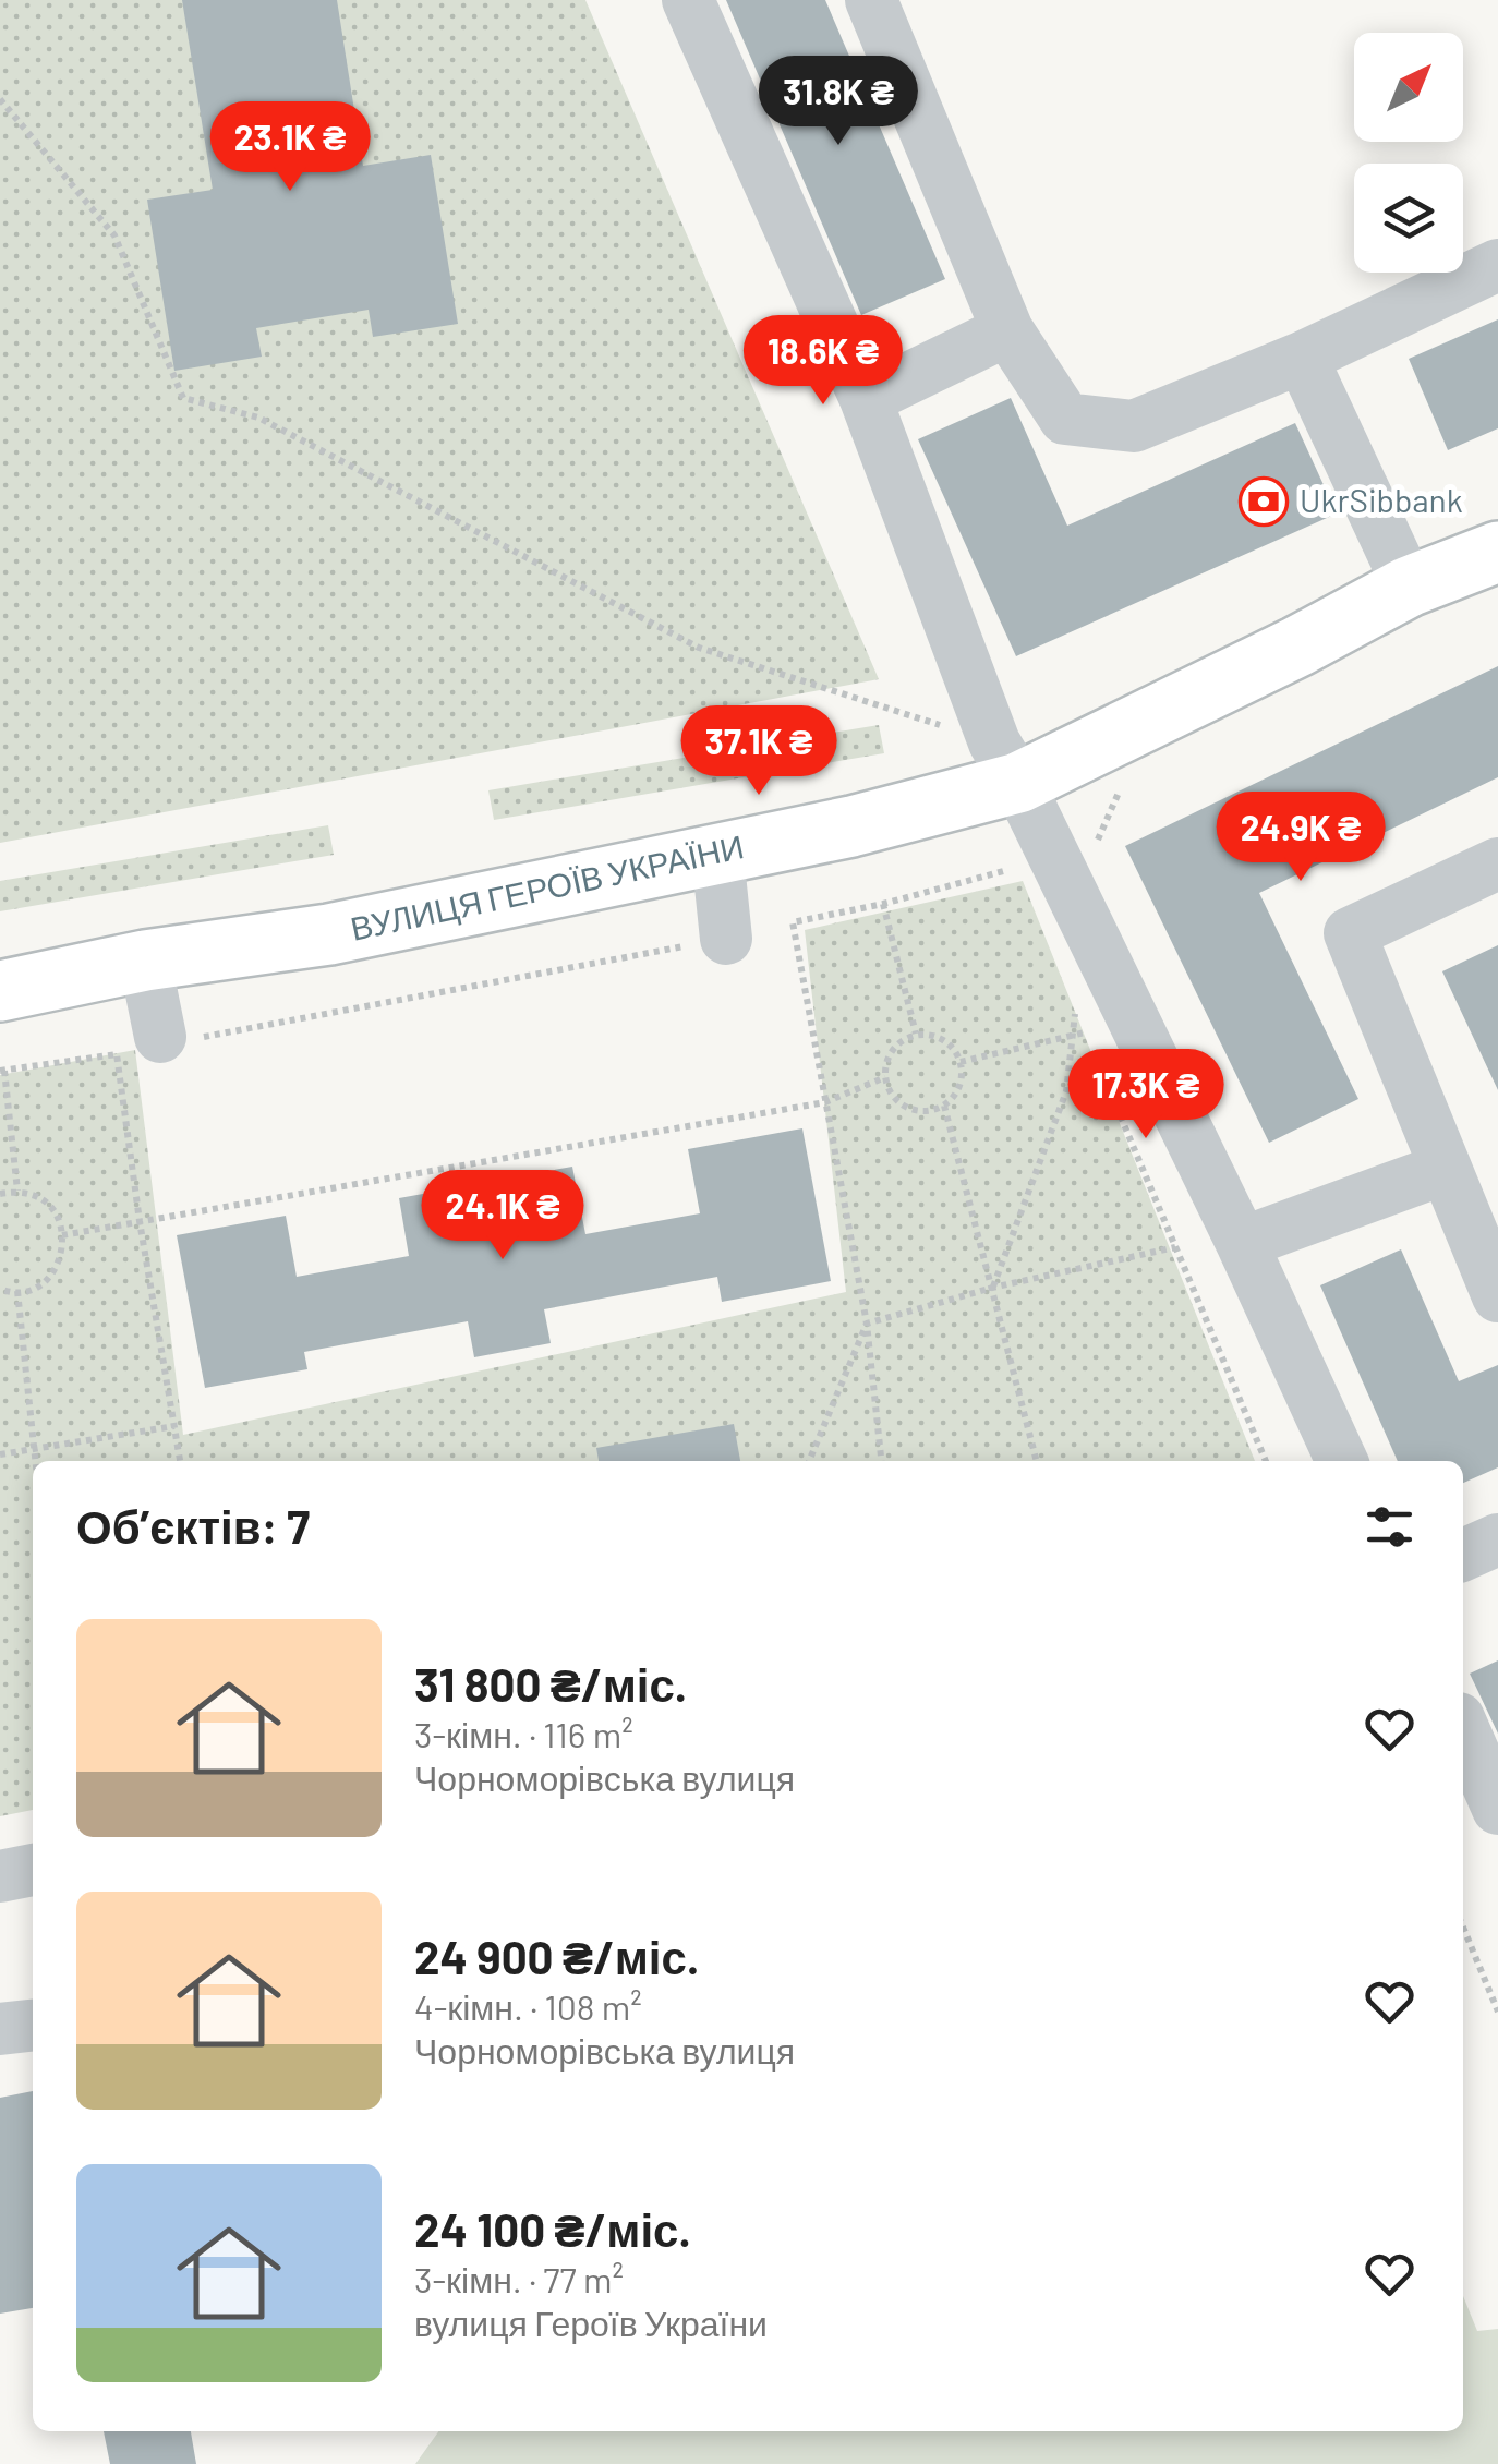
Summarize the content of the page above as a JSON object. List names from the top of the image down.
{
  "streets": {
    "main road": ["ВУЛИЦЯ ГЕРОЇВ УКРАЇНИ"]
  },
  "places": {
    "bank": ["UkrSibbank"]
  },
  "north": "top right",
  "page": {
    "price": [
      "31.8K ₴",
      "23.1K ₴",
      "18.6K ₴",
      "37.1K ₴",
      "24.9K ₴",
      "17.3K ₴",
      "24.1K ₴"
    ],
    "heading": "Об’єктів: 7",
    "list": [
      {
        "name": "31 800 ₴/міс.",
        "note": "3-кімн. · 116 m² · Чорноморівська вулиця"
      },
      {
        "name": "24 900 ₴/міс.",
        "note": "4-кімн. · 108 m² · Чорноморівська вулиця"
      },
      {
        "name": "24 100 ₴/міс.",
        "note": "3-кімн. · 77 m² · вулиця Героїв України"
      }
    ]
  }
}
